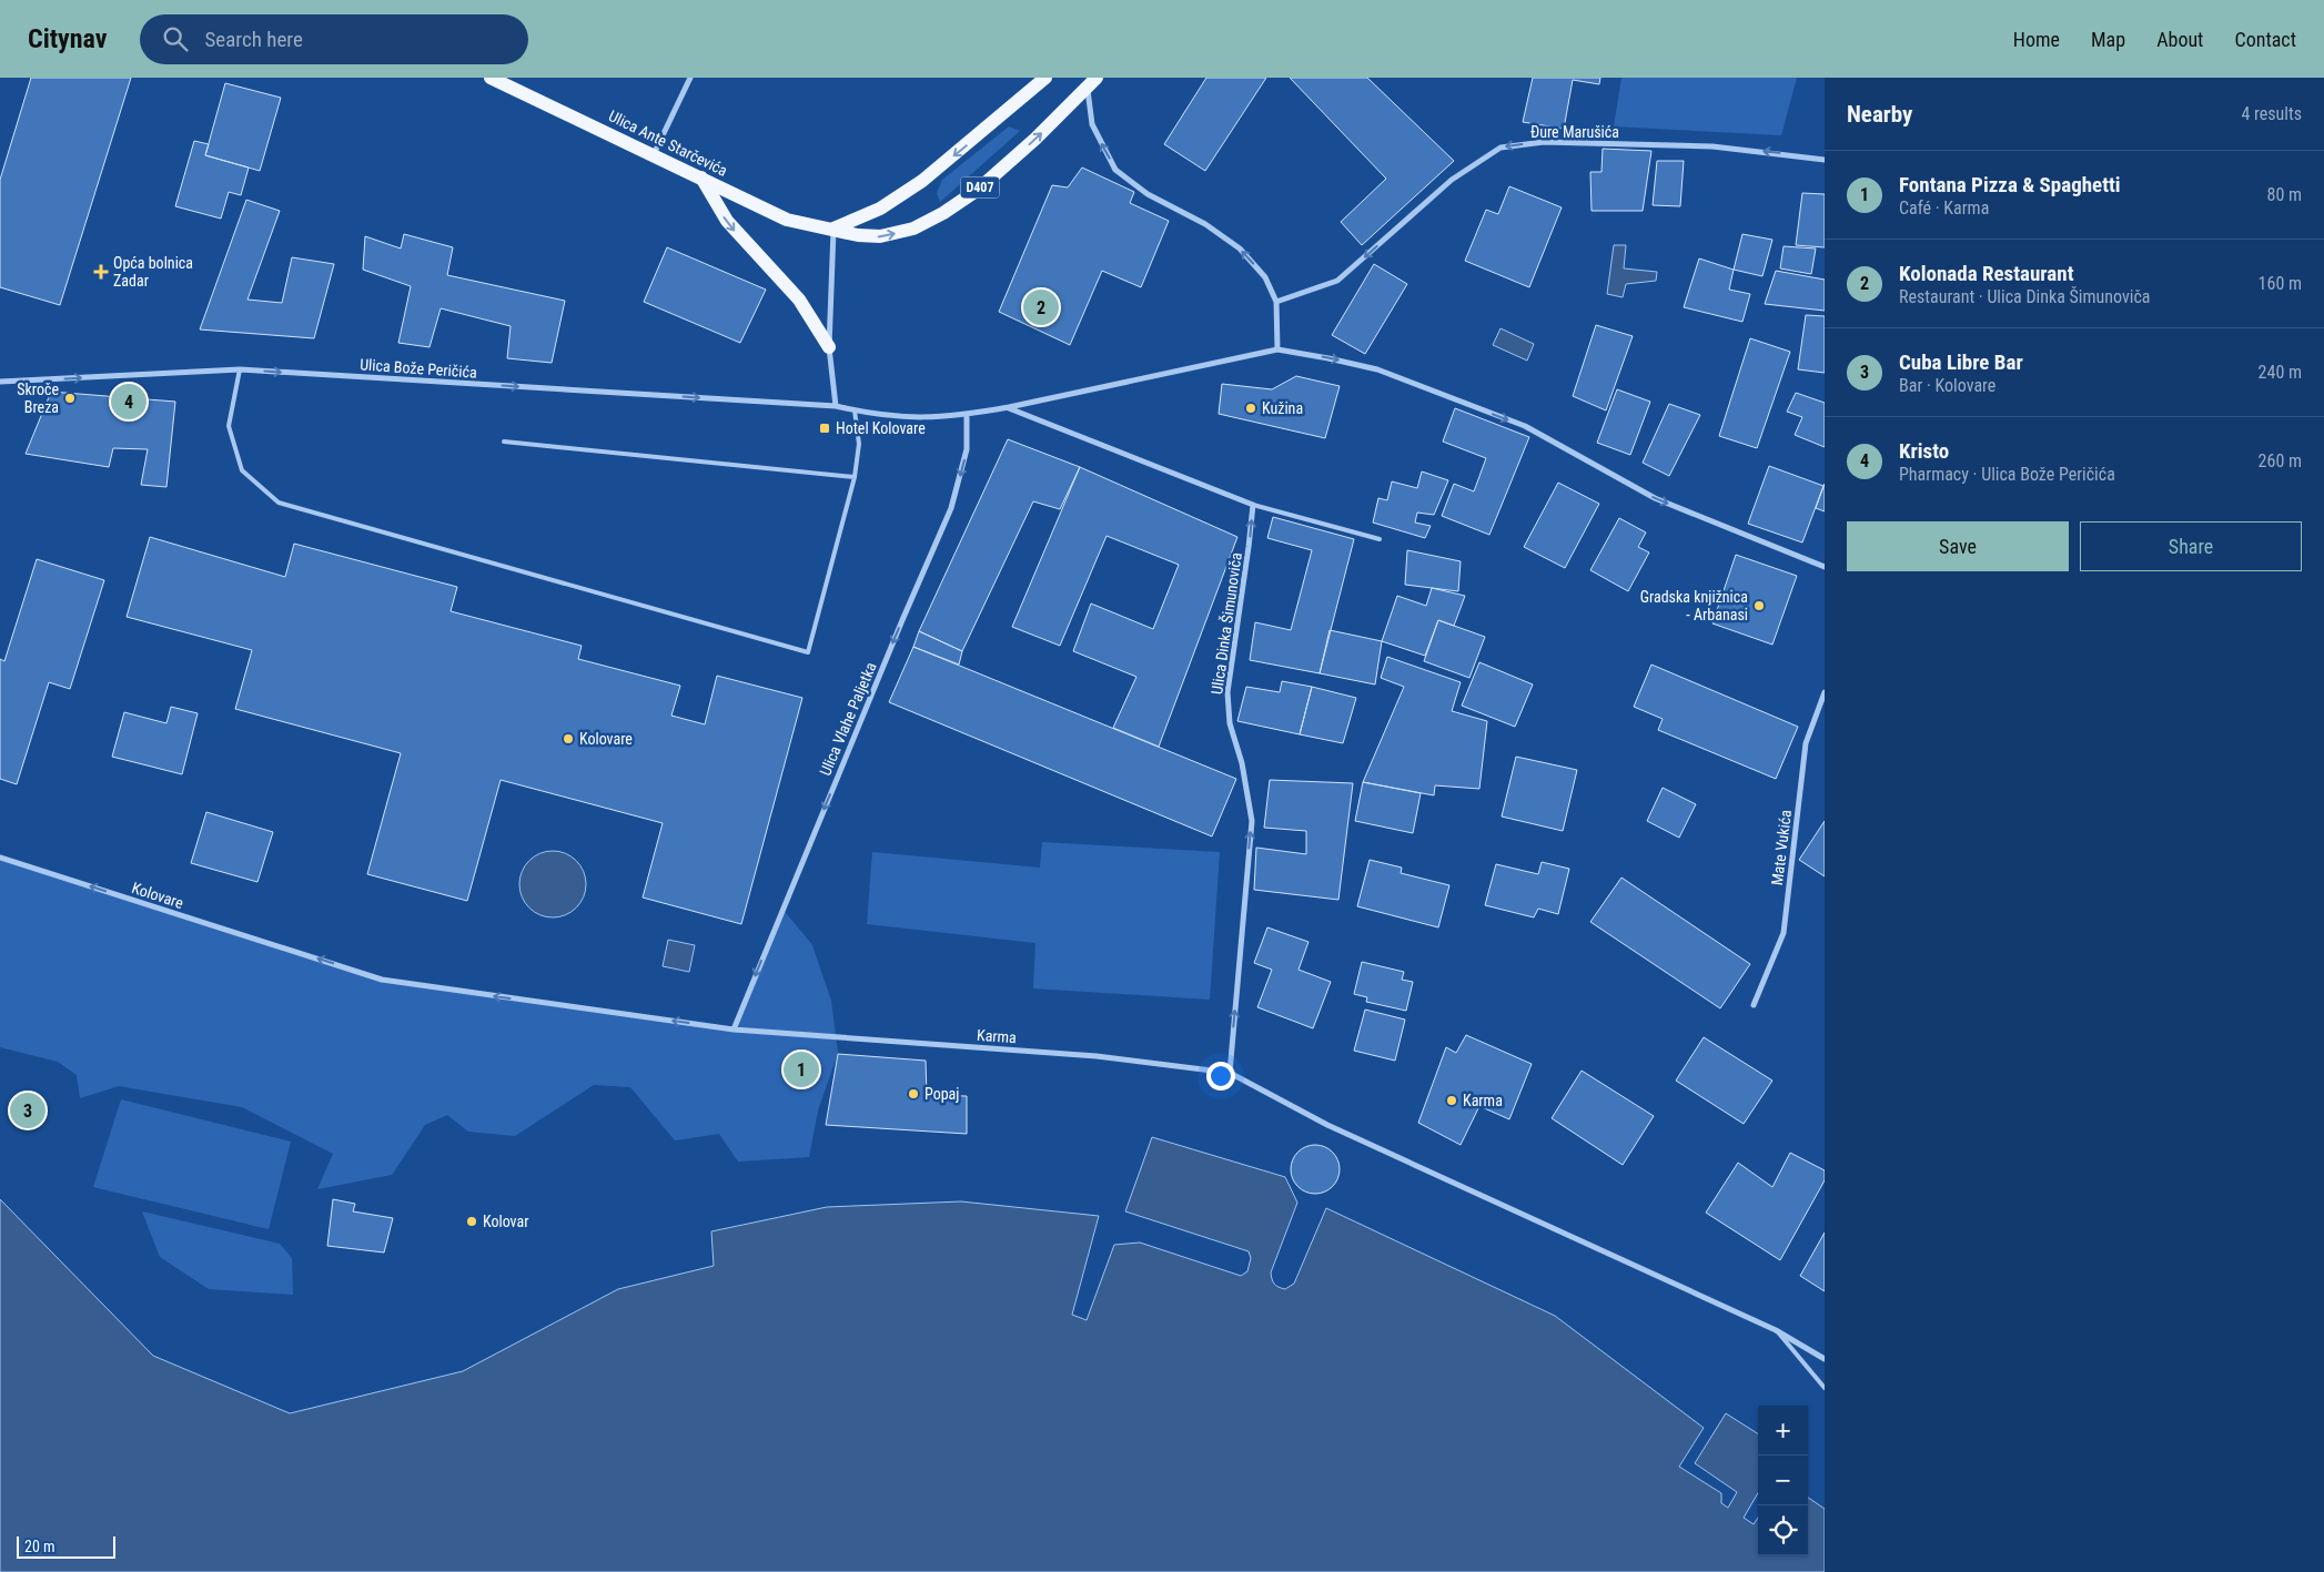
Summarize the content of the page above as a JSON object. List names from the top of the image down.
{
  "streets": {
    "main road": ["Ulica Ante Starčevića", "D407"],
    "street": [
      "Đure Marušića",
      "Ulica Bože Peričića",
      "Ulica Dinka Šimunoviča",
      "Ulica Vlahe Paljetka",
      "Mate Vukića",
      "Kolovare",
      "Karma"
    ]
  },
  "crossings": [
    ["Ulica Ante Starčevića", "D407"],
    ["Ulica Bože Peričića", "Ulica Vlahe Paljetka"],
    ["Ulica Dinka Šimunoviča", "Karma"],
    ["Ulica Vlahe Paljetka", "Kolovare"],
    ["Ulica Vlahe Paljetka", "Karma"],
    ["Kolovare", "Karma"]
  ],
  "one_way": [
    "Đure Marušića",
    "Ulica Bože Peričića",
    "Ulica Dinka Šimunoviča",
    "Ulica Vlahe Paljetka",
    "Kolovare"
  ],
  "places": {
    "health": ["Opća bolnica Zadar"],
    "other": [
      "Skroče Breza",
      "Kužina",
      "Gradska knjižnica - Arbanasi",
      "Kolovare",
      "Popaj",
      "Karma",
      "Kolovar"
    ],
    "transit": ["Hotel Kolovare"]
  },
  "scale_bar": "20 m",
  "page": {
    "header": "Citynav",
    "search": "Search here",
    "nav": [
      "Home",
      "Map",
      "About",
      "Contact"
    ],
    "heading": ["Nearby", "4 results"],
    "list": [
      {
        "mark": "1",
        "name": "Fontana Pizza & Spaghetti",
        "note": "Café · Karma",
        "value": "80 m"
      },
      {
        "mark": "2",
        "name": "Kolonada Restaurant",
        "note": "Restaurant · Ulica Dinka Šimunoviča",
        "value": "160 m"
      },
      {
        "mark": "3",
        "name": "Cuba Libre Bar",
        "note": "Bar · Kolovare",
        "value": "240 m"
      },
      {
        "mark": "4",
        "name": "Kristo",
        "note": "Pharmacy · Ulica Bože Peričića",
        "value": "260 m"
      }
    ],
    "pins": [
      "2",
      "4",
      "1",
      "3"
    ],
    "buttons": ["Save", "Share"],
    "map_buttons": ["+", "−"],
    "scale": "20 m"
  }
}
